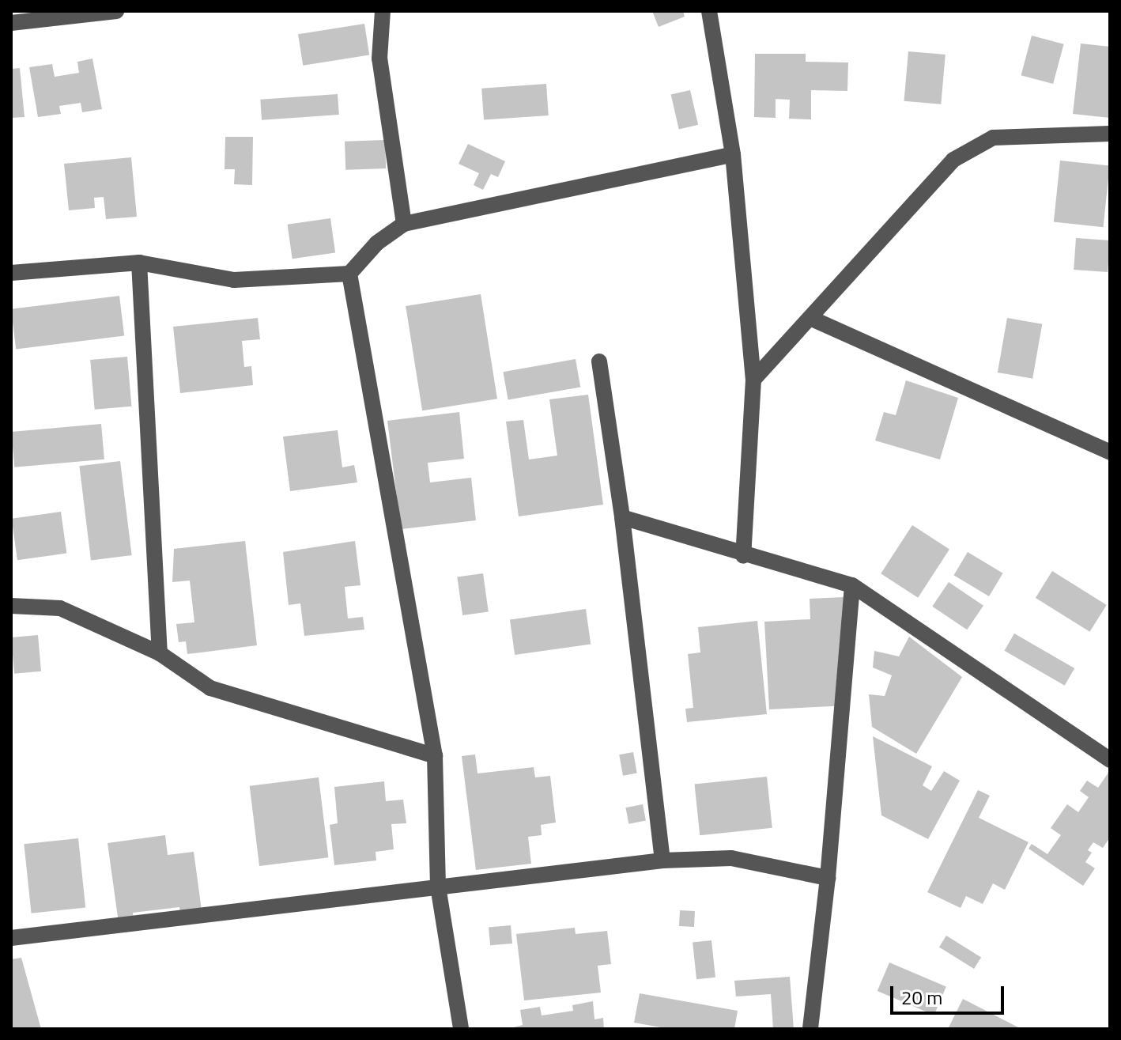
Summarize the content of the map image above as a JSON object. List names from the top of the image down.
{
  "scale_bar": "20 m"
}
